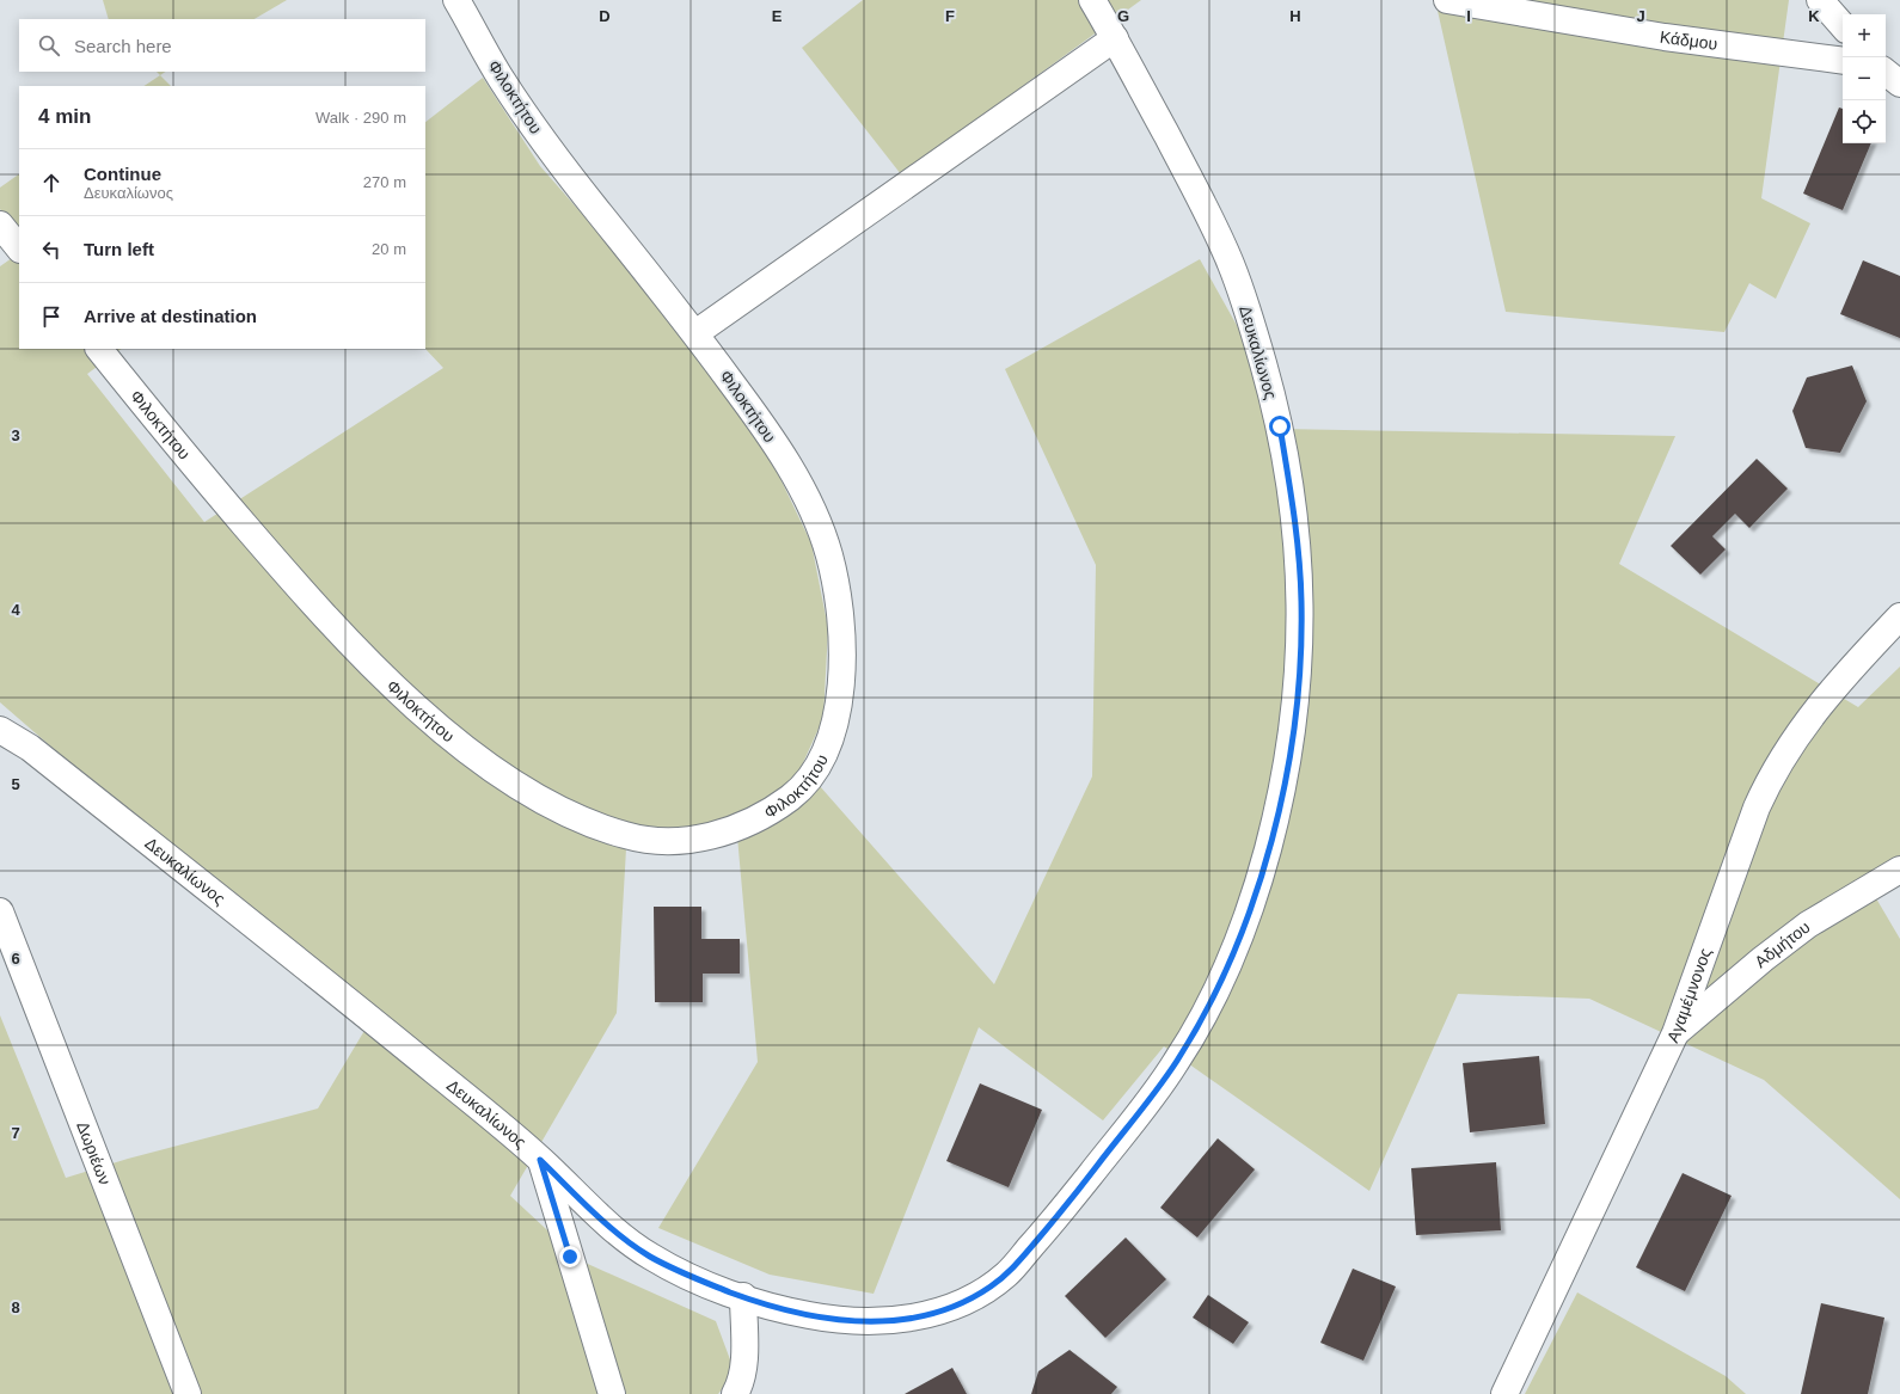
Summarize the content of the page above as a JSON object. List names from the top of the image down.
{
  "streets": {
    "street": [
      "Κάδμου",
      "Φιλοκτήτου",
      "Δευκαλίωνος",
      "Αδμήτου",
      "Αγαμέμνονος",
      "Δωριέων"
    ]
  },
  "crossings": [
    ["Αδμήτου", "Αγαμέμνονος"]
  ],
  "page": {
    "map_buttons": ["+", "−"],
    "search": "Search here",
    "heading": ["4 min", "Walk · 290 m"],
    "list": [
      ["Continue", "Δευκαλίωνος", "270 m"],
      ["Turn left", "20 m"],
      "Arrive at destination"
    ]
  },
  "grid": {
    "columns": [
      "D",
      "E",
      "F",
      "G",
      "H",
      "I",
      "J",
      "K"
    ],
    "rows": [
      "3",
      "4",
      "5",
      "6",
      "7",
      "8"
    ]
  }
}
